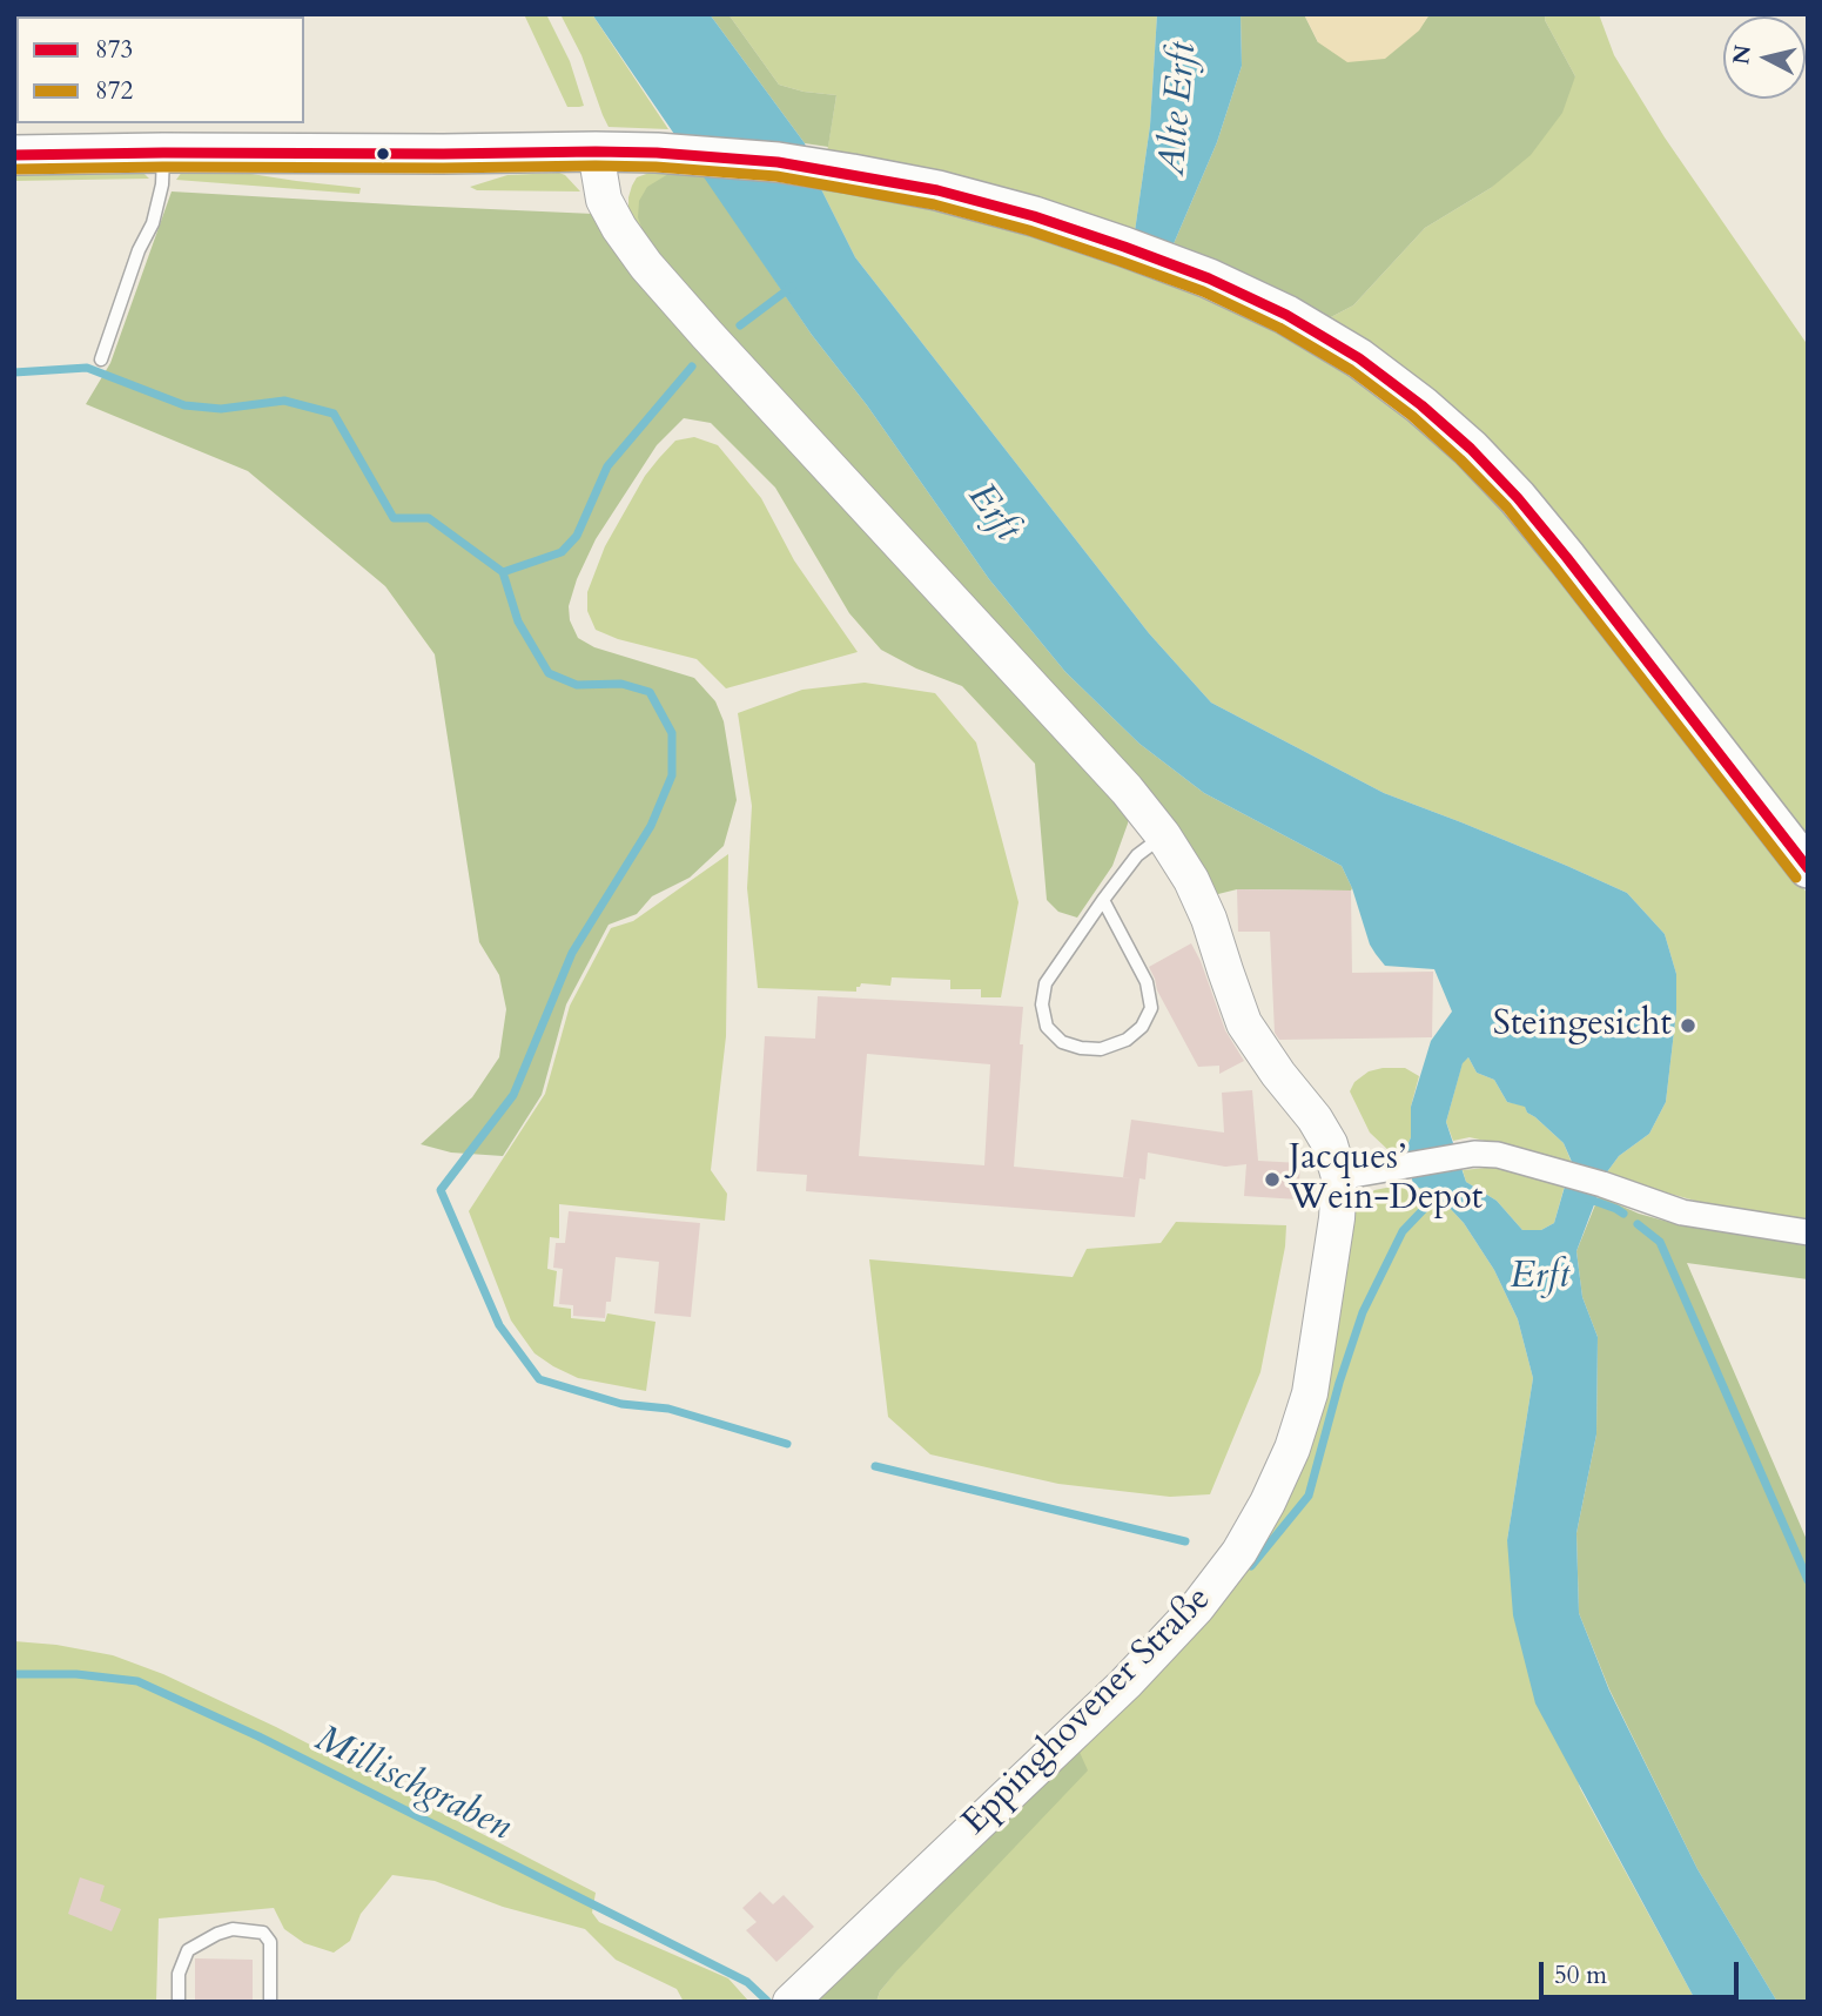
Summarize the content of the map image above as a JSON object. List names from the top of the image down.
{
  "streets": {
    "main road": ["Eppinghovener Straße"]
  },
  "water": ["Alte Erft", "Erft", "Millischgraben"],
  "places": ["Steingesicht", "Jacques’ Wein-Depot"],
  "lines": ["transit line 873", "transit line 872"],
  "legend": ["873", "872"],
  "scale_bar": "50 m",
  "north": "left"
}
